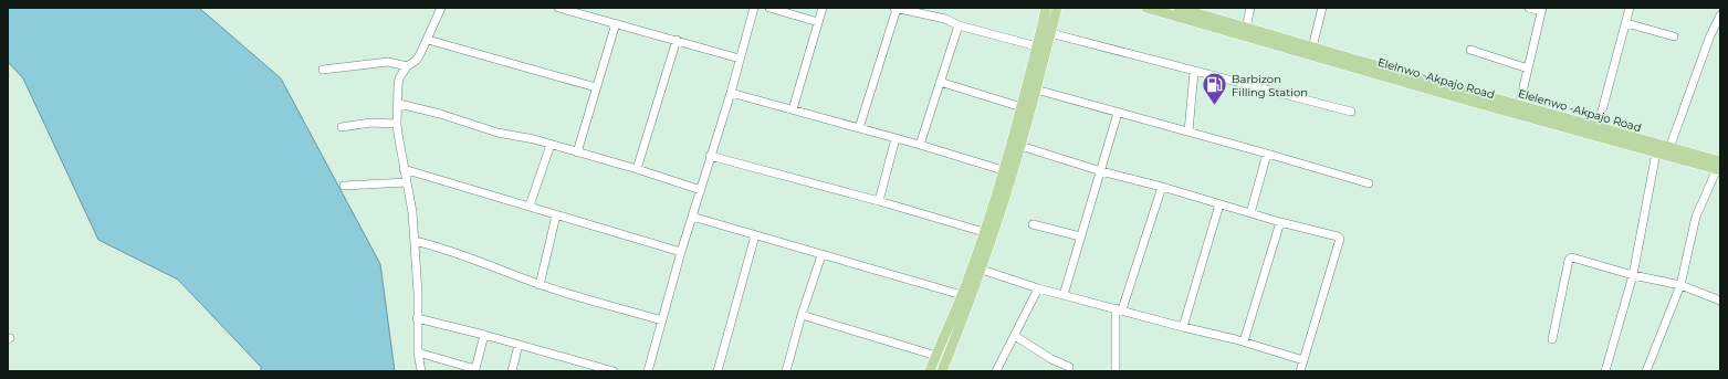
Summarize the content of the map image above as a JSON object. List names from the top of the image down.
{
  "streets": {
    "main road": ["Elelnwo -Akpajo Road", "Elelenwo -Akpajo Road"]
  },
  "crossings": [
    ["Elelnwo -Akpajo Road", "Elelenwo -Akpajo Road"]
  ],
  "places": {
    "fuel station": ["Barbizon Filling Station"]
  }
}
